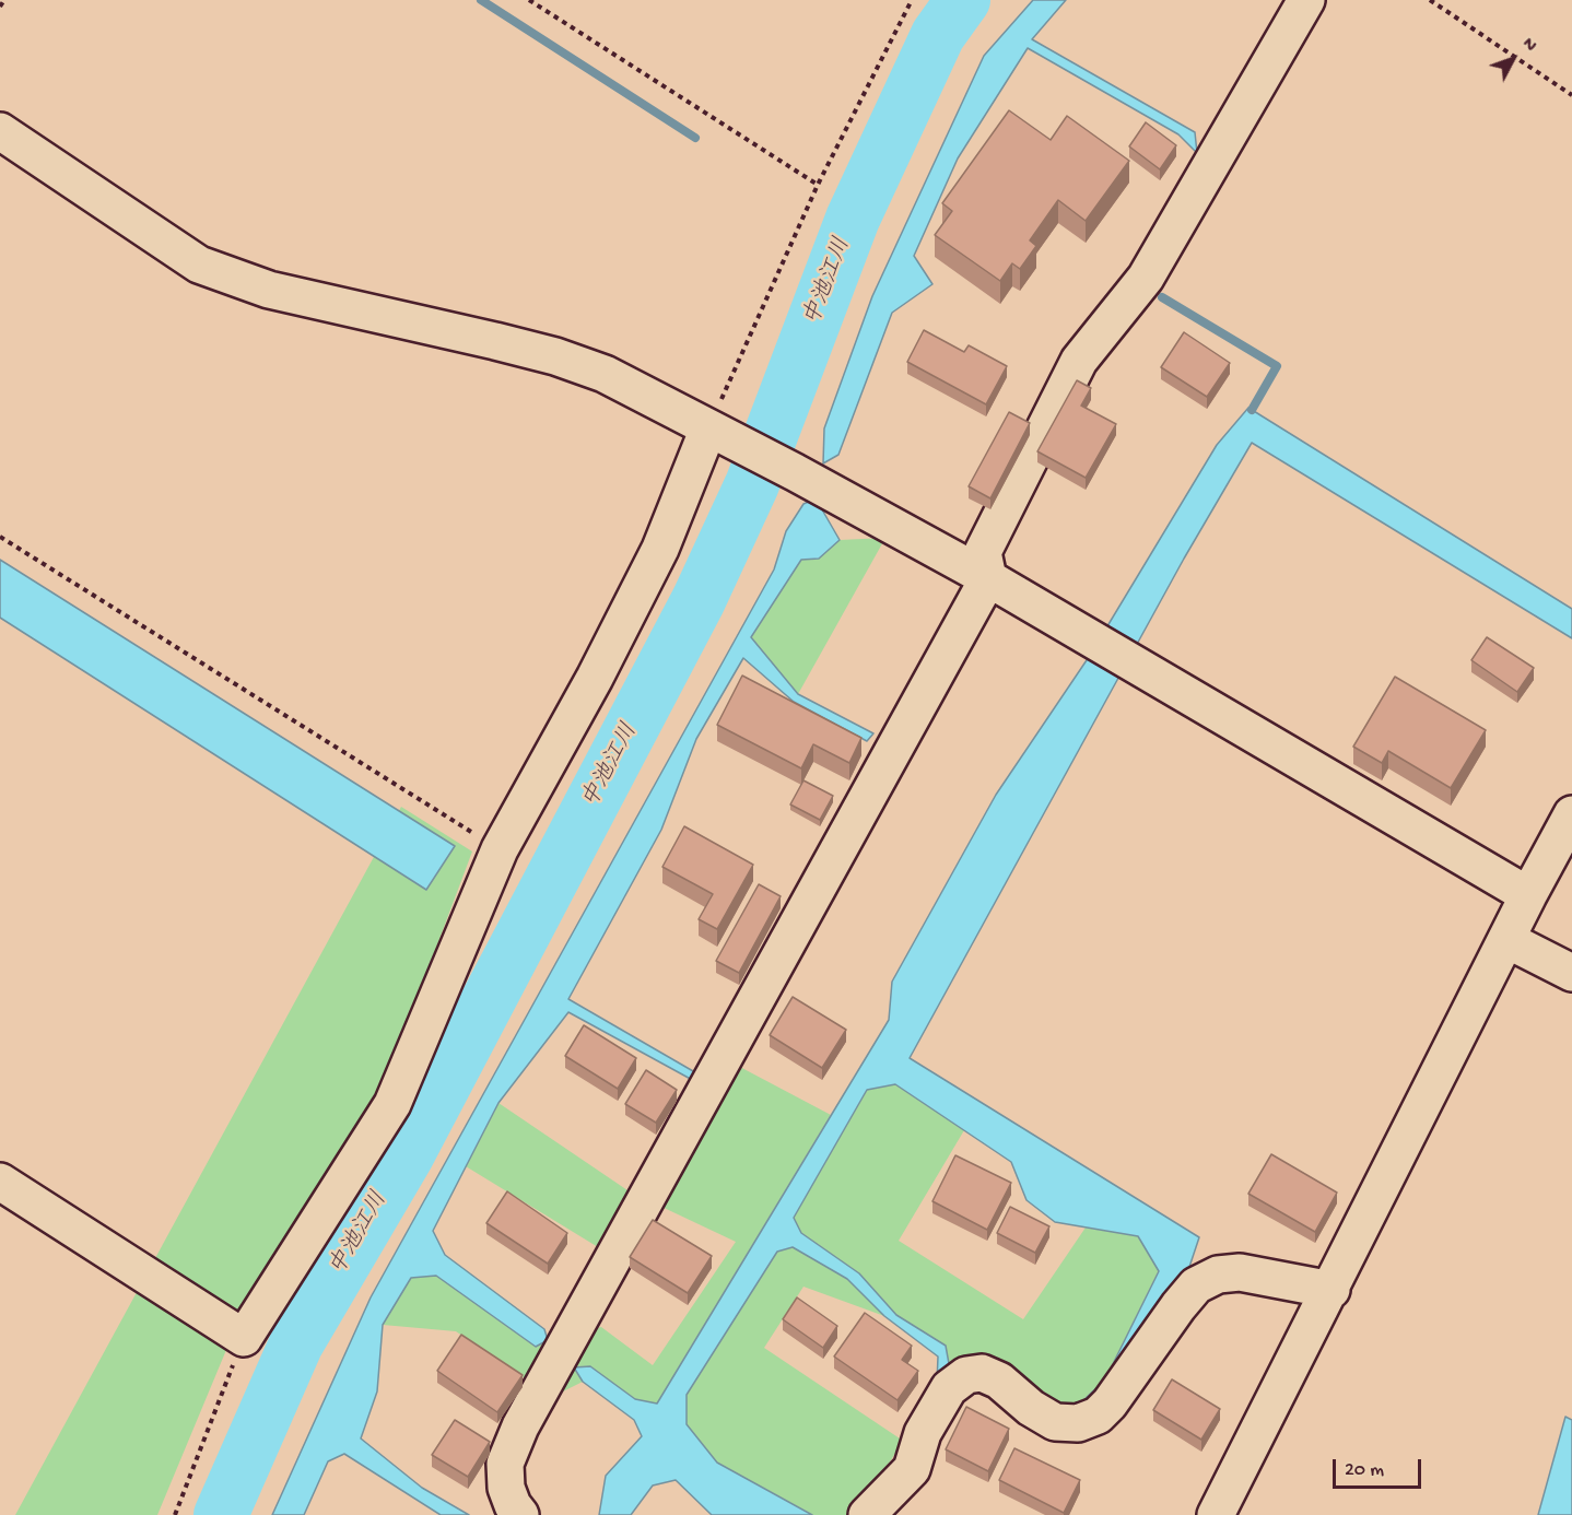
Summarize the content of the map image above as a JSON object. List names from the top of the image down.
{
  "water": ["中池江川"],
  "scale_bar": "20 m",
  "north": "top right"
}
